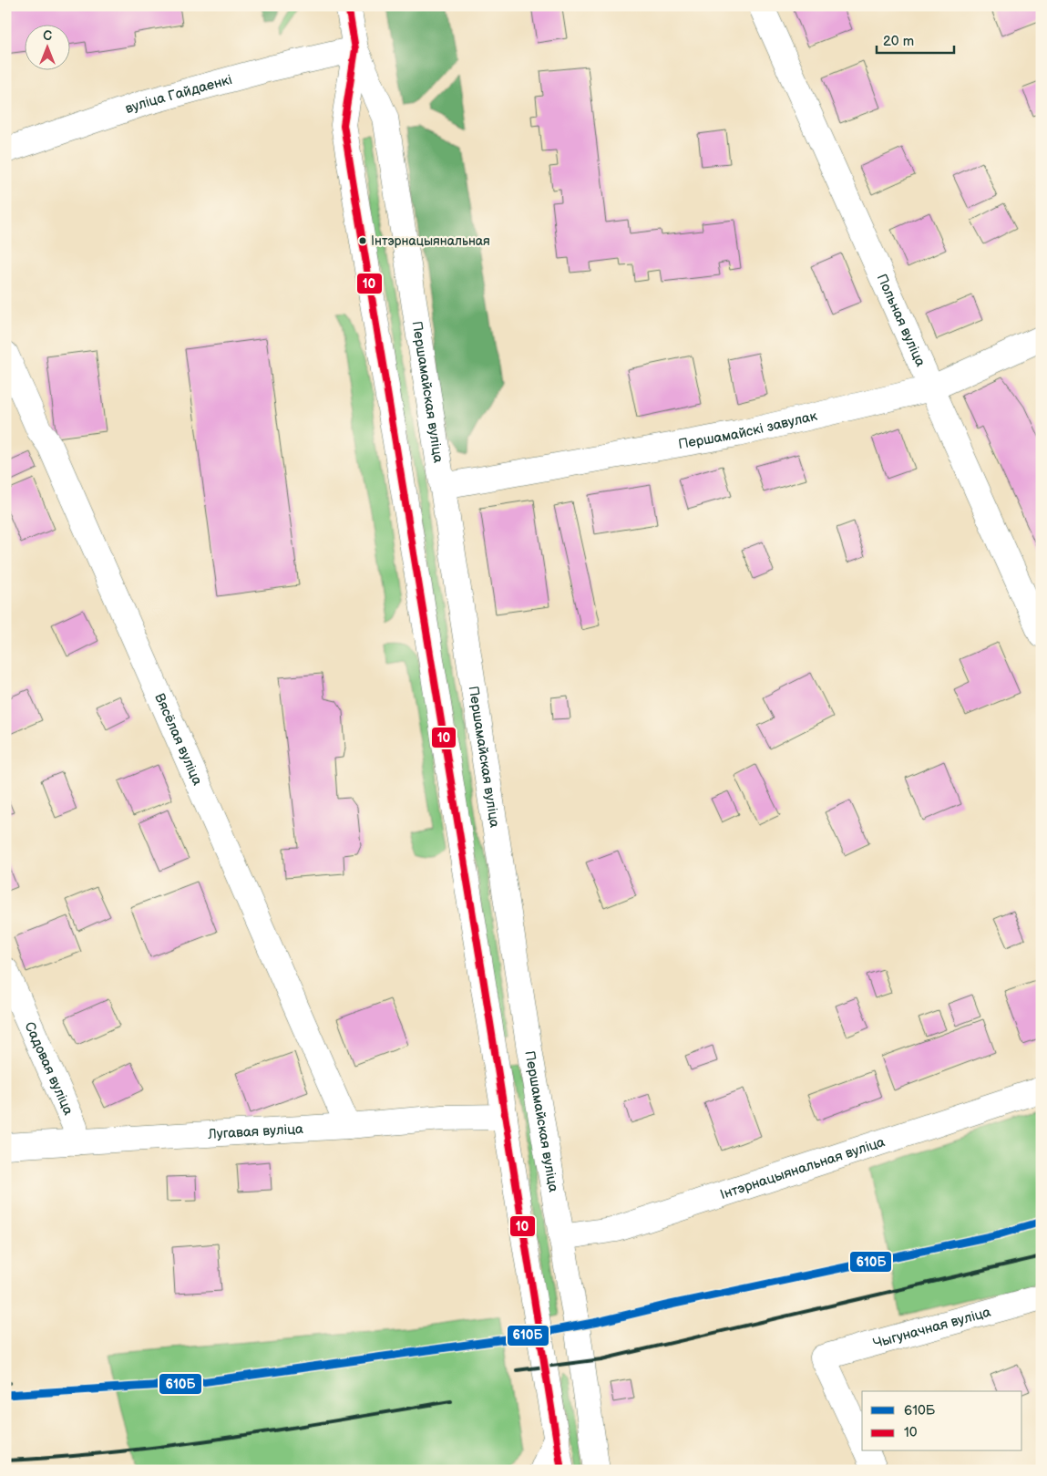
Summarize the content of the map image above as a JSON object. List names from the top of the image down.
{
  "streets": {
    "street": [
      "вуліца Гайдаенкі",
      "Польная вуліца",
      "Першамайская вуліца",
      "Першамайскі завулак",
      "Вясёлая вуліца",
      "Садовая вуліца",
      "Лугавая вуліца",
      "Інтэрнацыянальная вуліца",
      "Чыгуначная вуліца"
    ]
  },
  "crossings": [
    ["вуліца Гайдаенкі", "Першамайская вуліца"],
    ["Польная вуліца", "Першамайскі завулак"],
    ["Першамайская вуліца", "Першамайскі завулак"],
    ["Першамайская вуліца", "Лугавая вуліца"],
    ["Першамайская вуліца", "Інтэрнацыянальная вуліца"],
    ["Вясёлая вуліца", "Лугавая вуліца"],
    ["Садовая вуліца", "Лугавая вуліца"]
  ],
  "places": ["Інтэрнацыянальная"],
  "lines": ["transit line 10", "transit line 610Б"],
  "legend": ["610Б", "10"],
  "scale_bar": "20 m",
  "north": "top"
}
